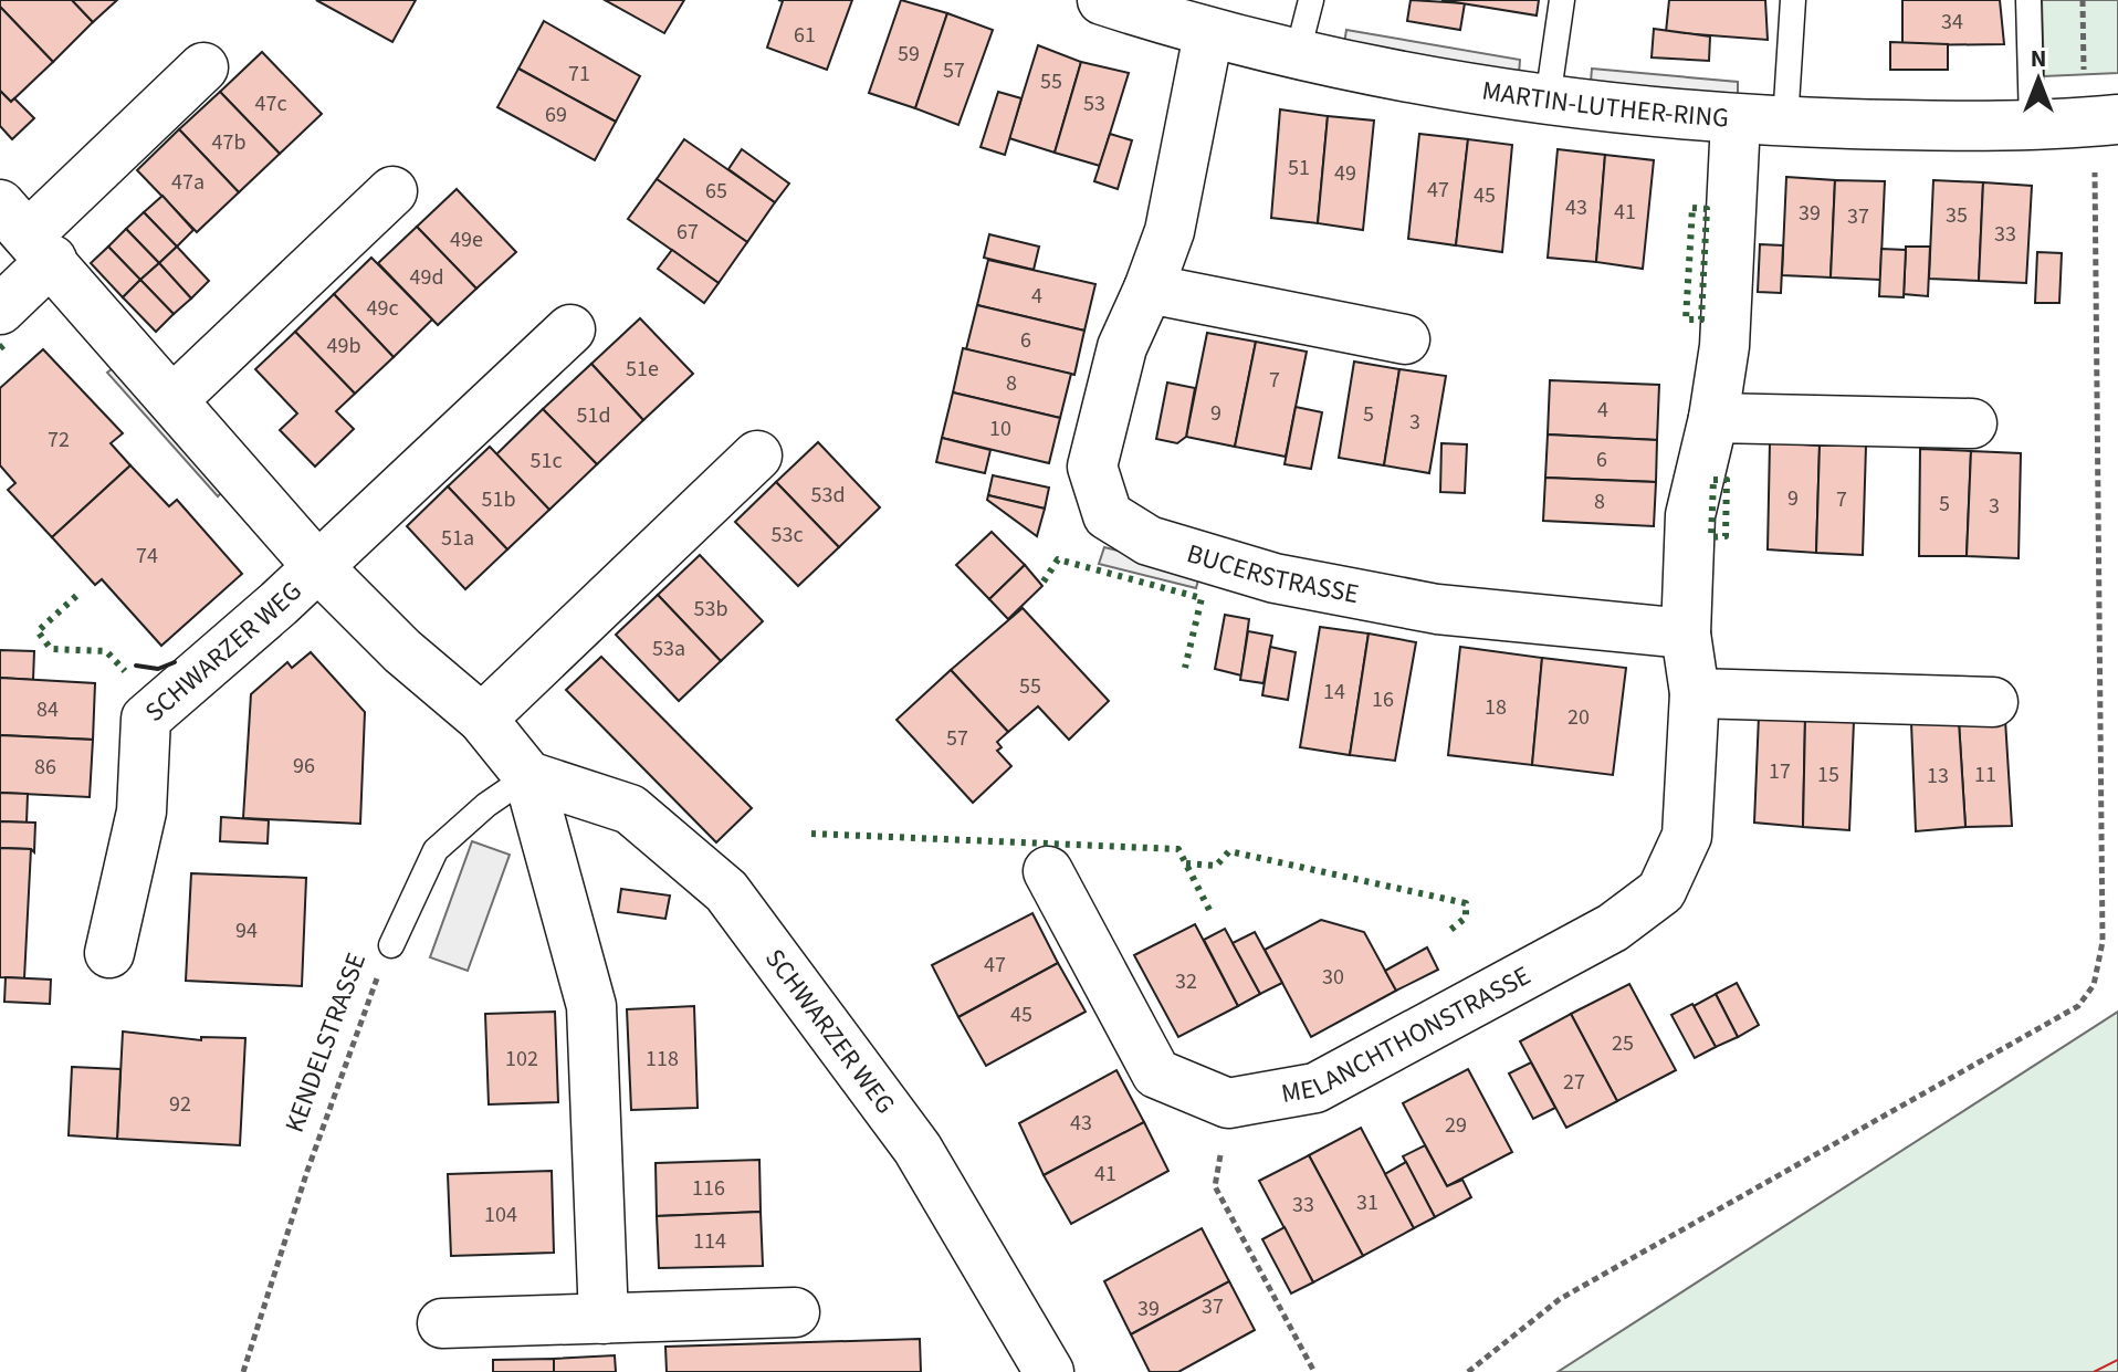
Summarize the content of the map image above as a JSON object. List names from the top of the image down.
{
  "streets": {
    "street": [
      "MARTIN-LUTHER-RING",
      "BUCERSTRASSE",
      "SCHWARZER WEG",
      "MELANCHTHONSTRASSE"
    ],
    "lane": ["KENDELSTRASSE"]
  },
  "crossings": [
    ["MARTIN-LUTHER-RING", "BUCERSTRASSE"],
    ["MARTIN-LUTHER-RING", "MELANCHTHONSTRASSE"],
    ["BUCERSTRASSE", "MELANCHTHONSTRASSE"],
    ["SCHWARZER WEG", "KENDELSTRASSE"]
  ],
  "house_numbers": [
    "34",
    "61",
    "59",
    "57",
    "71",
    "55",
    "47c",
    "53",
    "69",
    "47b",
    "51",
    "49",
    "47a",
    "47",
    "65",
    "45",
    "43",
    "41",
    "39",
    "35",
    "37",
    "67",
    "33",
    "49e",
    "49d",
    "4",
    "49c",
    "6",
    "49b",
    "51e",
    "7",
    "8",
    "4",
    "9",
    "5",
    "51d",
    "3",
    "10",
    "72",
    "6",
    "51c",
    "53d",
    "9",
    "51b",
    "7",
    "8",
    "5",
    "3",
    "53c",
    "51a",
    "74",
    "53b",
    "53a",
    "55",
    "14",
    "16",
    "18",
    "84",
    "20",
    "57",
    "96",
    "86",
    "17",
    "15",
    "11",
    "13",
    "94",
    "47",
    "30",
    "32",
    "45",
    "25",
    "102",
    "118",
    "27",
    "92",
    "43",
    "29",
    "41",
    "116",
    "31",
    "33",
    "104",
    "114",
    "37",
    "39"
  ],
  "north": "top"
}
